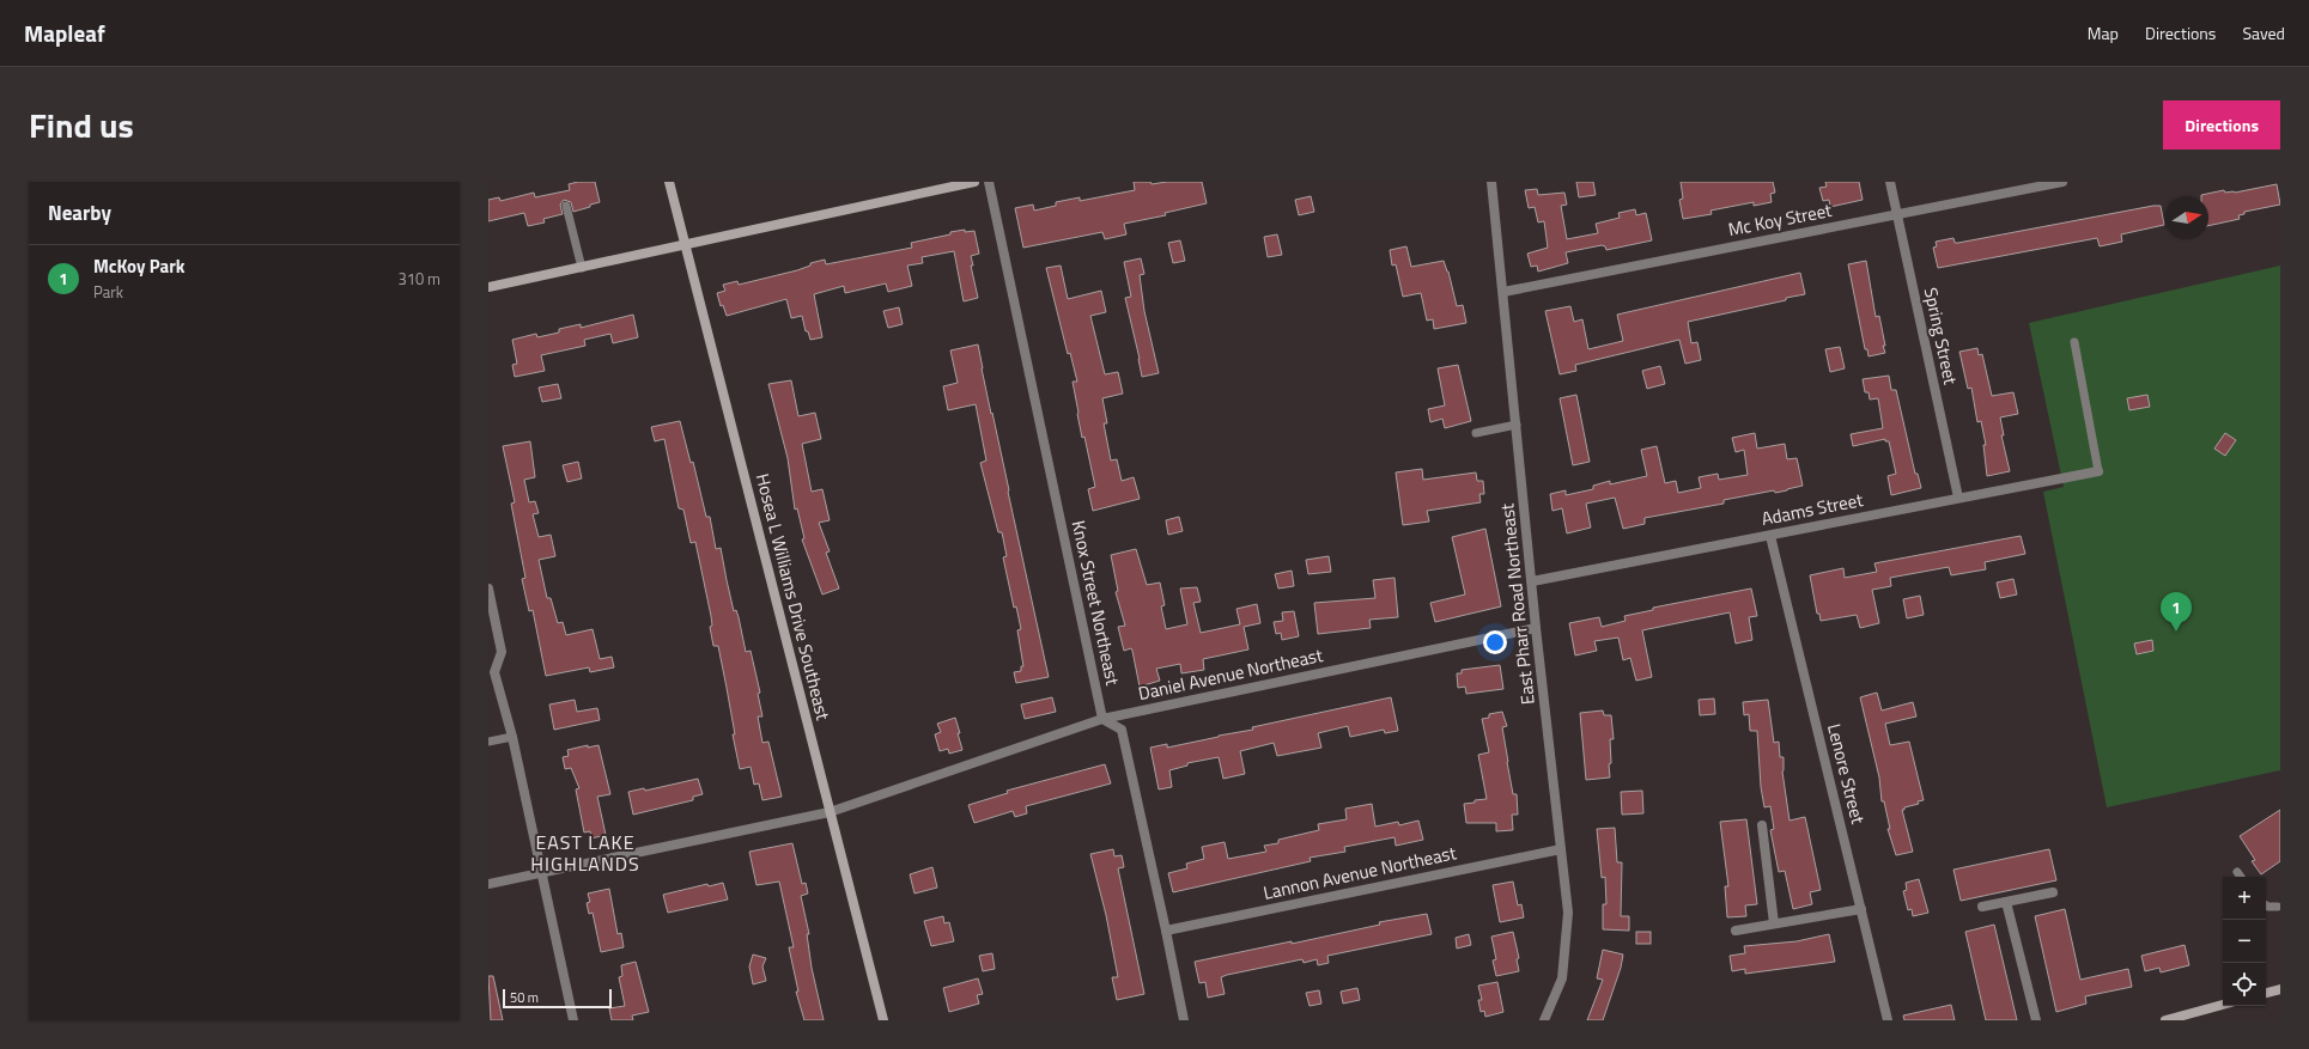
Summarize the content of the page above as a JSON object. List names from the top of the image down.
{
  "streets": {
    "street": [
      "Mc Koy Street",
      "Spring Street",
      "Adams Street",
      "Hosea L Williams Drive Southeast",
      "Knox Street Northeast",
      "East Pharr Road Northeast",
      "Daniel Avenue Northeast",
      "Lenore Street",
      "Lannon Avenue Northeast"
    ]
  },
  "crossings": [
    ["Mc Koy Street", "Spring Street"],
    ["Mc Koy Street", "East Pharr Road Northeast"],
    ["Spring Street", "Adams Street"],
    ["Adams Street", "East Pharr Road Northeast"],
    ["Adams Street", "Lenore Street"],
    ["Hosea L Williams Drive Southeast", "Daniel Avenue Northeast"],
    ["Knox Street Northeast", "Daniel Avenue Northeast"],
    ["East Pharr Road Northeast", "Daniel Avenue Northeast"],
    ["East Pharr Road Northeast", "Lannon Avenue Northeast"]
  ],
  "districts": ["EAST LAKE HIGHLANDS"],
  "scale_bar": "50 m",
  "north": "right",
  "page": {
    "header": "Mapleaf",
    "nav": ["Map", "Directions", "Saved"],
    "title": "Find us",
    "buttons": "Directions",
    "heading": "Nearby",
    "list": [
      {
        "mark": "1",
        "name": "McKoy Park",
        "note": "Park",
        "value": "310 m"
      }
    ],
    "pins": "1",
    "map_buttons": ["+", "−"],
    "scale": "50 m"
  }
}
